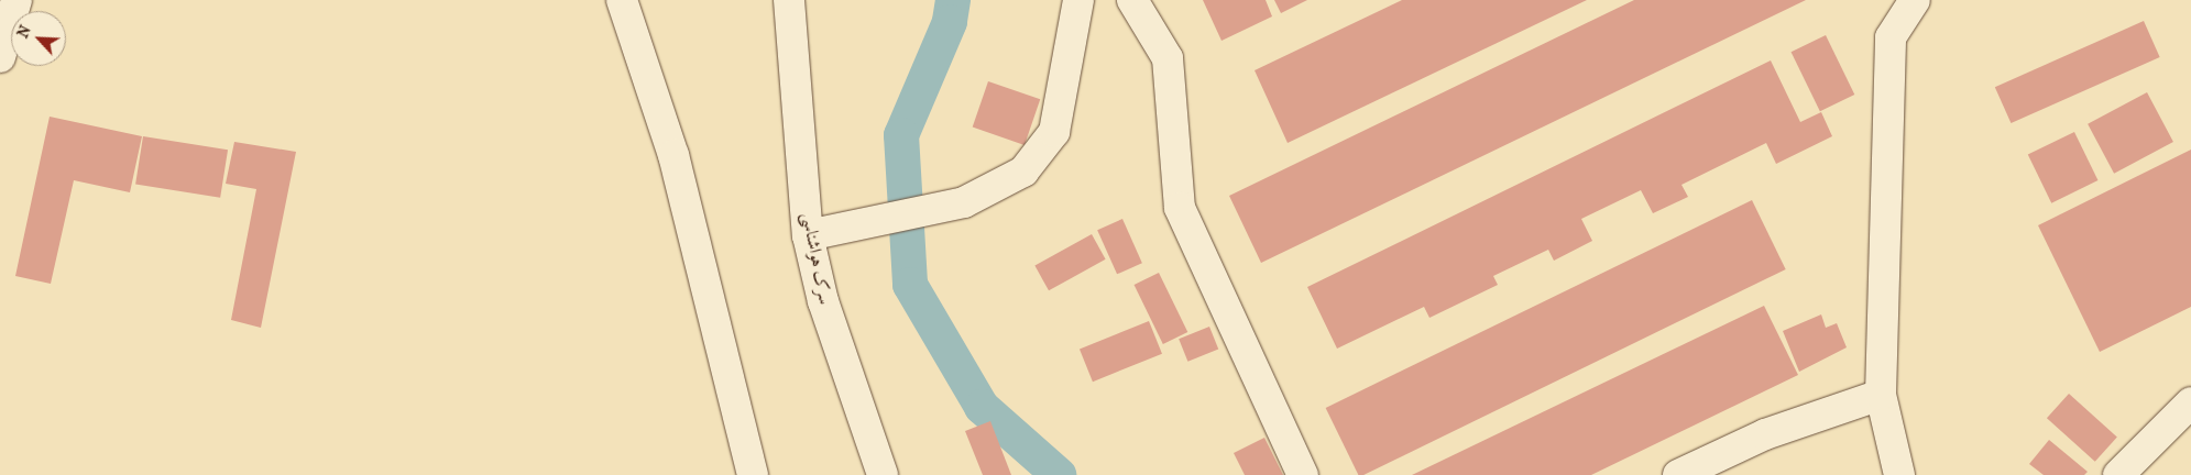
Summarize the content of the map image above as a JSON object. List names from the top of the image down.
{
  "streets": {
    "street": ["سرک هواشناسی"]
  },
  "north": "top left"
}
